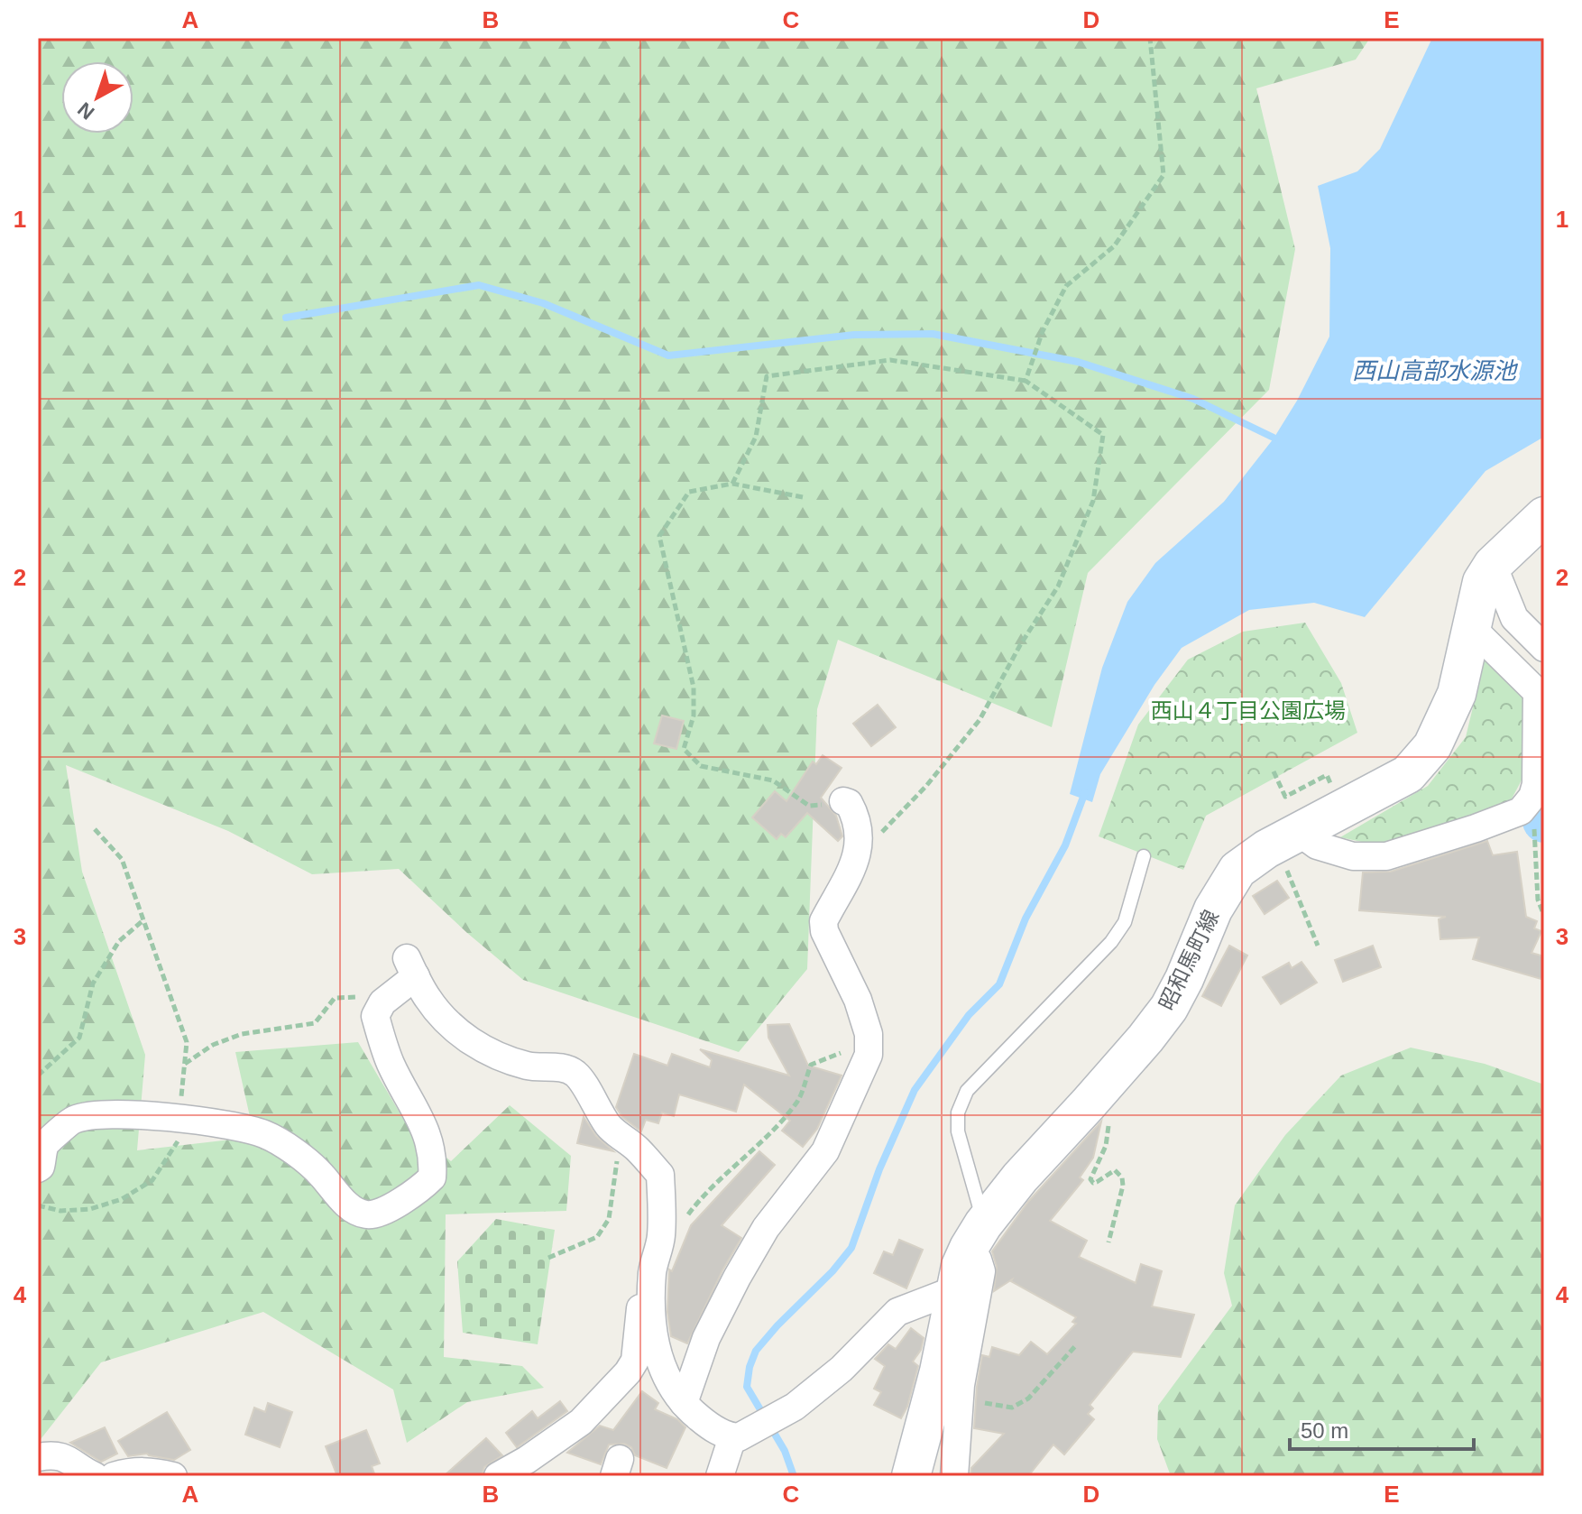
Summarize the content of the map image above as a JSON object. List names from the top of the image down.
{
  "streets": {
    "main road": ["昭和馬町線"]
  },
  "water": ["西山高部水源池"],
  "parks": ["西山４丁目公園広場"],
  "scale_bar": "50 m",
  "north": "bottom left",
  "grid": {
    "columns": [
      "A",
      "B",
      "C",
      "D",
      "E"
    ],
    "rows": [
      "1",
      "2",
      "3",
      "4"
    ]
  }
}
